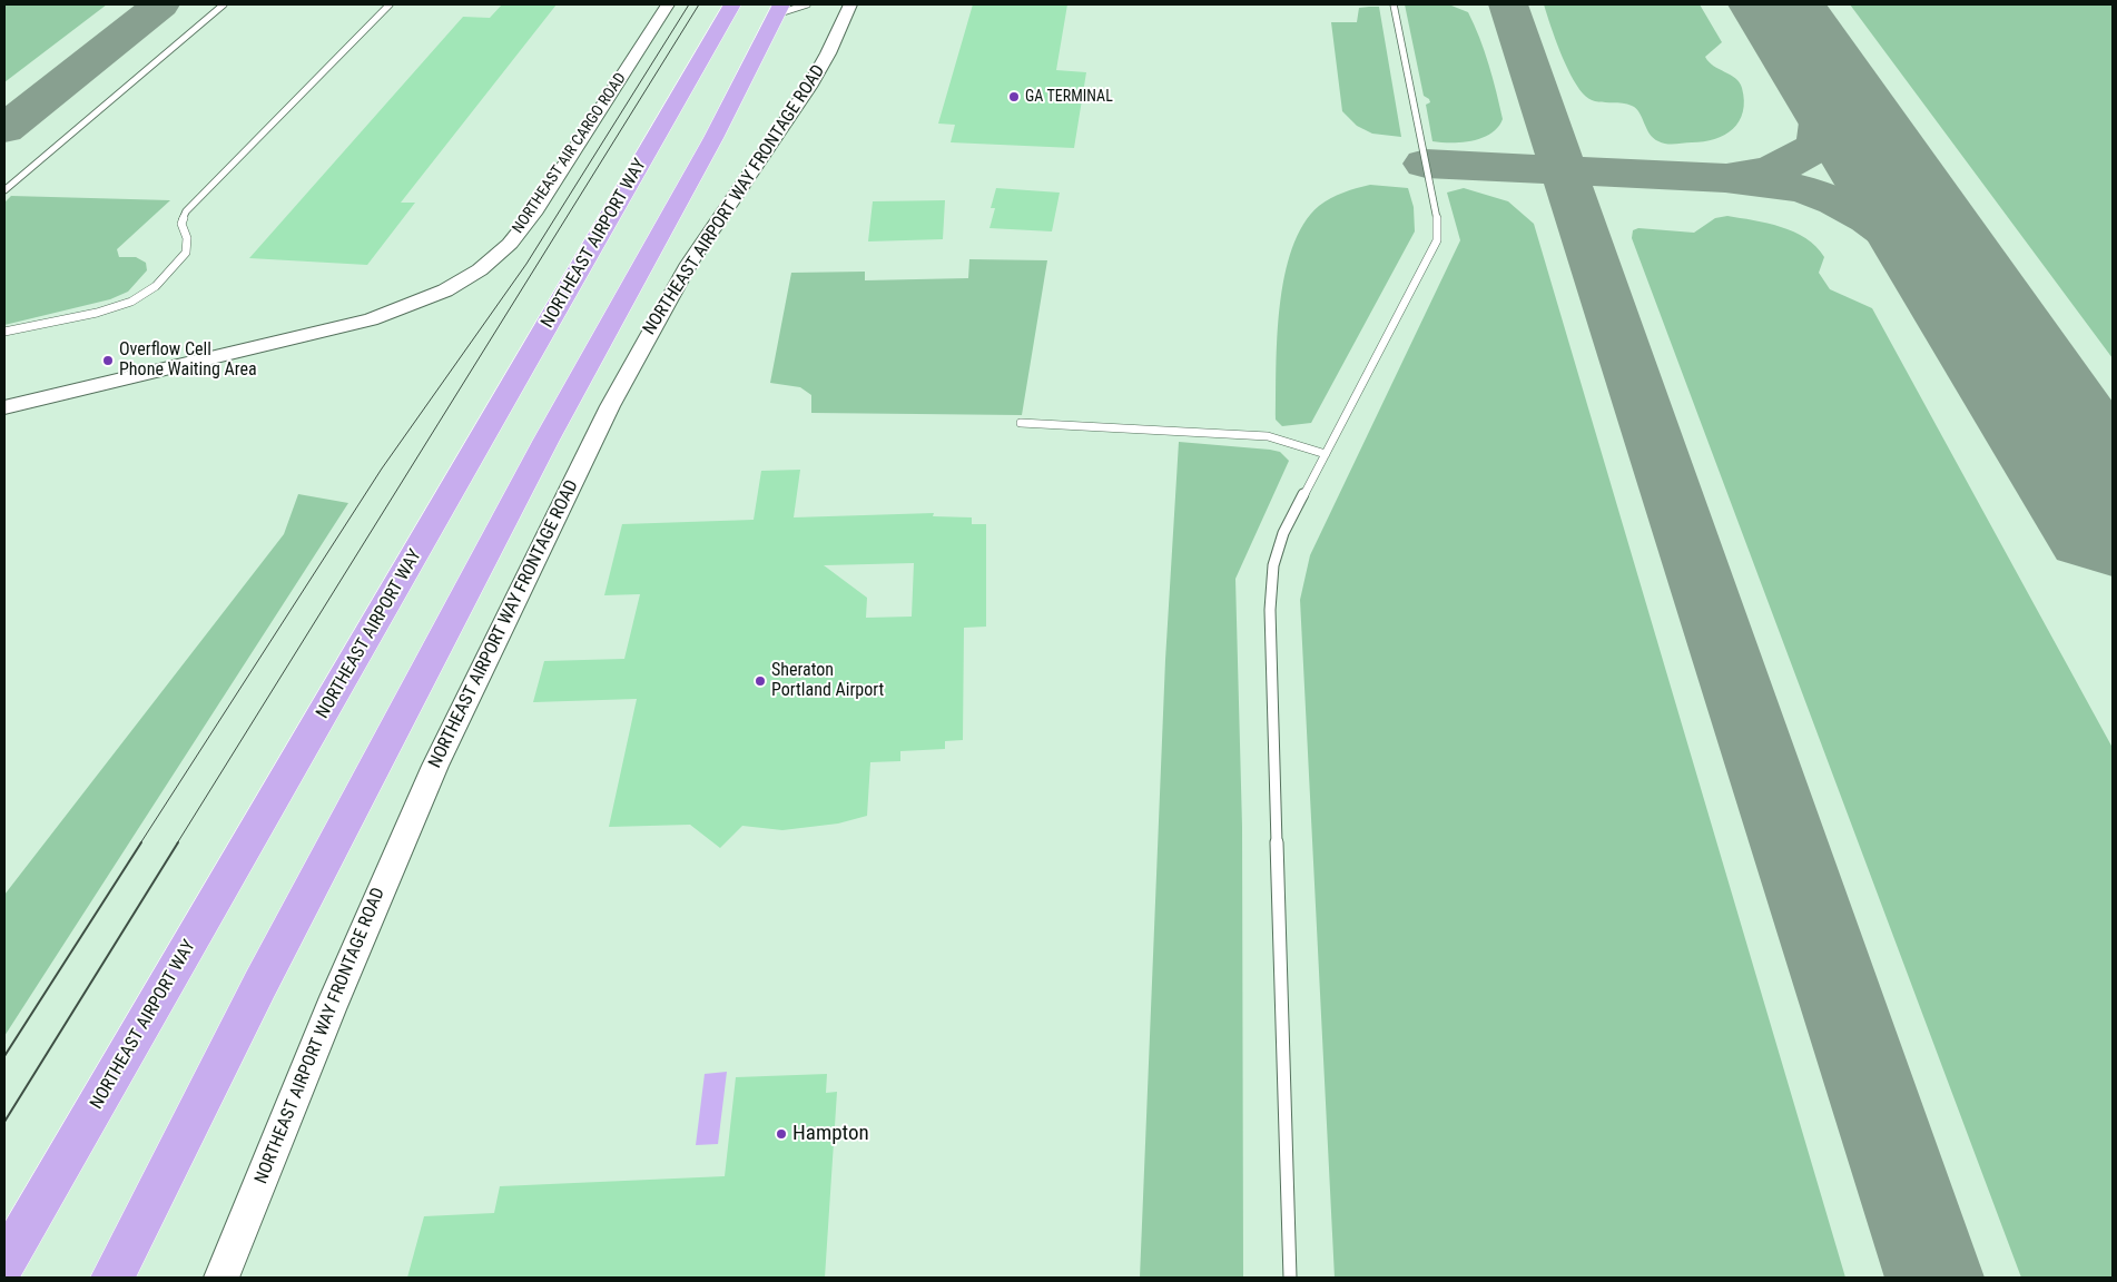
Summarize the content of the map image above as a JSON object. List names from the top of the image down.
{
  "streets": {
    "main road": ["NORTHEAST AIRPORT WAY"],
    "street": ["NORTHEAST AIR CARGO ROAD", "NORTHEAST AIRPORT WAY FRONTAGE ROAD"]
  },
  "places": [
    "GA TERMINAL",
    "Overflow Cell Phone Waiting Area",
    "Sheraton Portland Airport",
    "Hampton"
  ]
}
